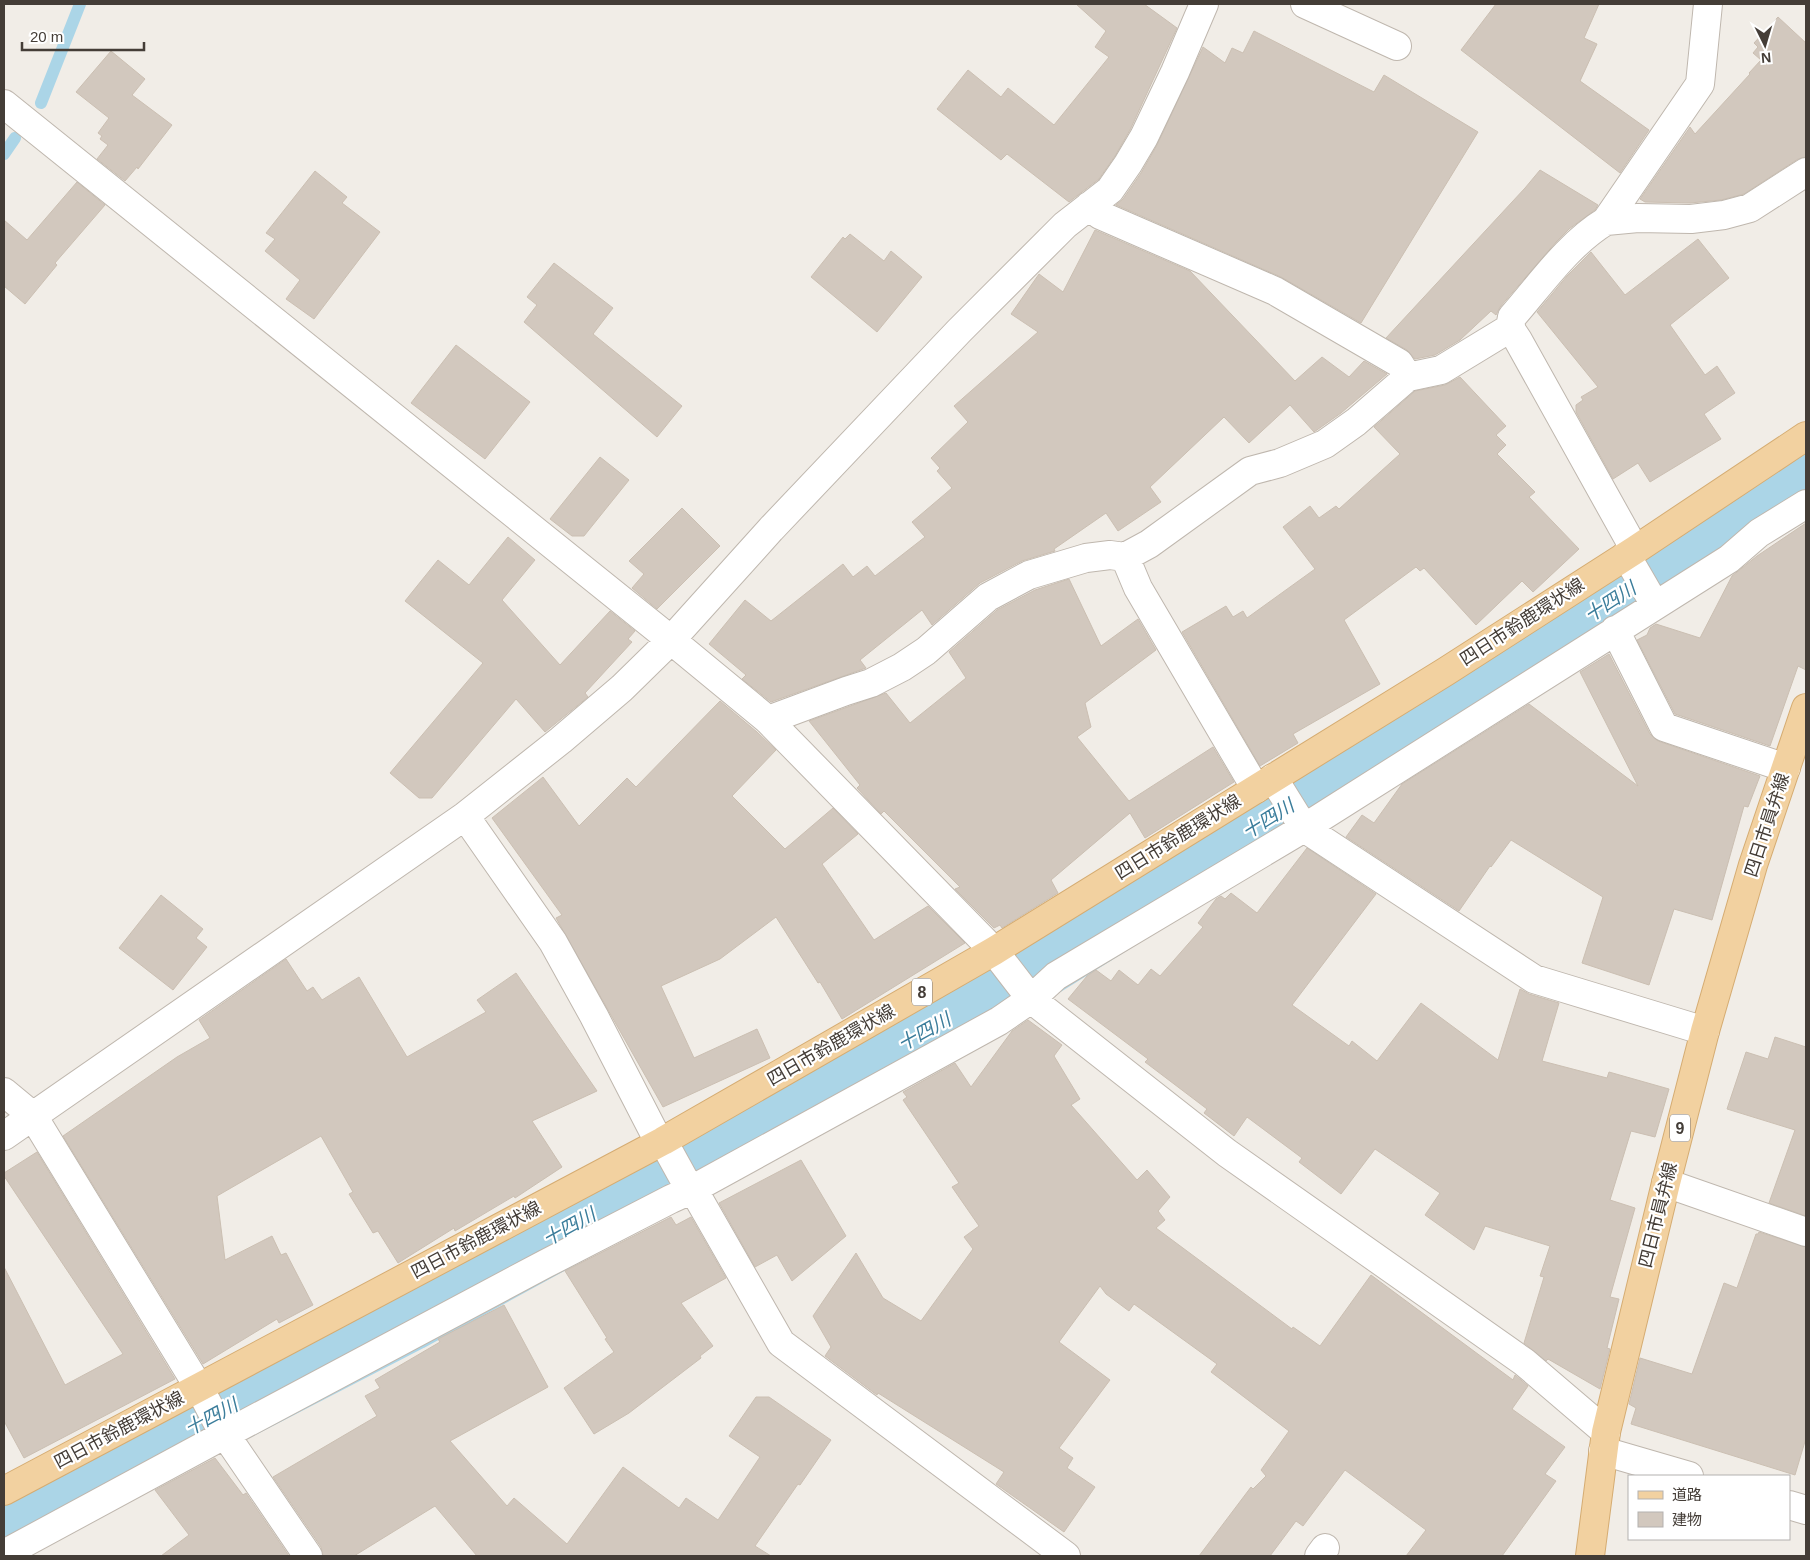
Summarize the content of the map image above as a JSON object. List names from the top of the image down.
{
  "streets": {
    "main road": [
      "四日市鈴鹿環状線",
      "四日市員弁線",
      "8",
      "9"
    ]
  },
  "water": ["十四川"],
  "legend": ["道路", "建物"],
  "scale_bar": "20 m",
  "north": "bottom"
}
